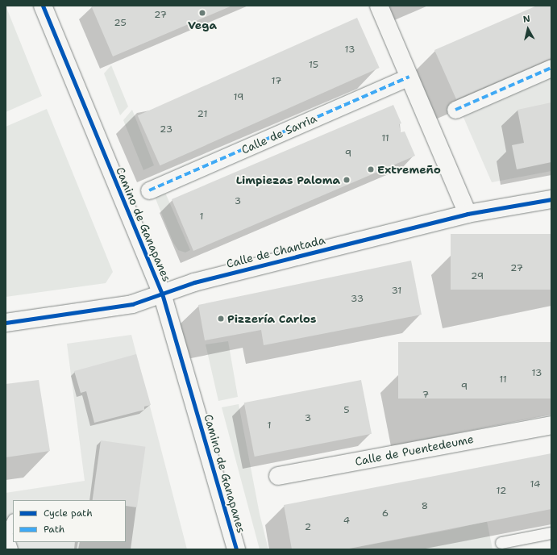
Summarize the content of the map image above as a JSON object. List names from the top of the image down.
{
  "streets": {
    "street": [
      "Calle de Sarria",
      "Camino de Ganapanes",
      "Calle de Chantada",
      "Calle de Puentedeume"
    ]
  },
  "crossings": [
    ["Camino de Ganapanes", "Calle de Chantada"]
  ],
  "places": [
    "Vega",
    "Extremeño",
    "Limpiezas Paloma",
    "Pizzería Carlos"
  ],
  "house_numbers": [
    "27",
    "25",
    "13",
    "15",
    "17",
    "19",
    "21",
    "23",
    "11",
    "9",
    "3",
    "1",
    "27",
    "29",
    "31",
    "33",
    "13",
    "11",
    "9",
    "7",
    "5",
    "3",
    "1",
    "14",
    "12",
    "8",
    "6",
    "4",
    "2"
  ],
  "legend": ["Cycle path", "Path"],
  "north": "top"
}
